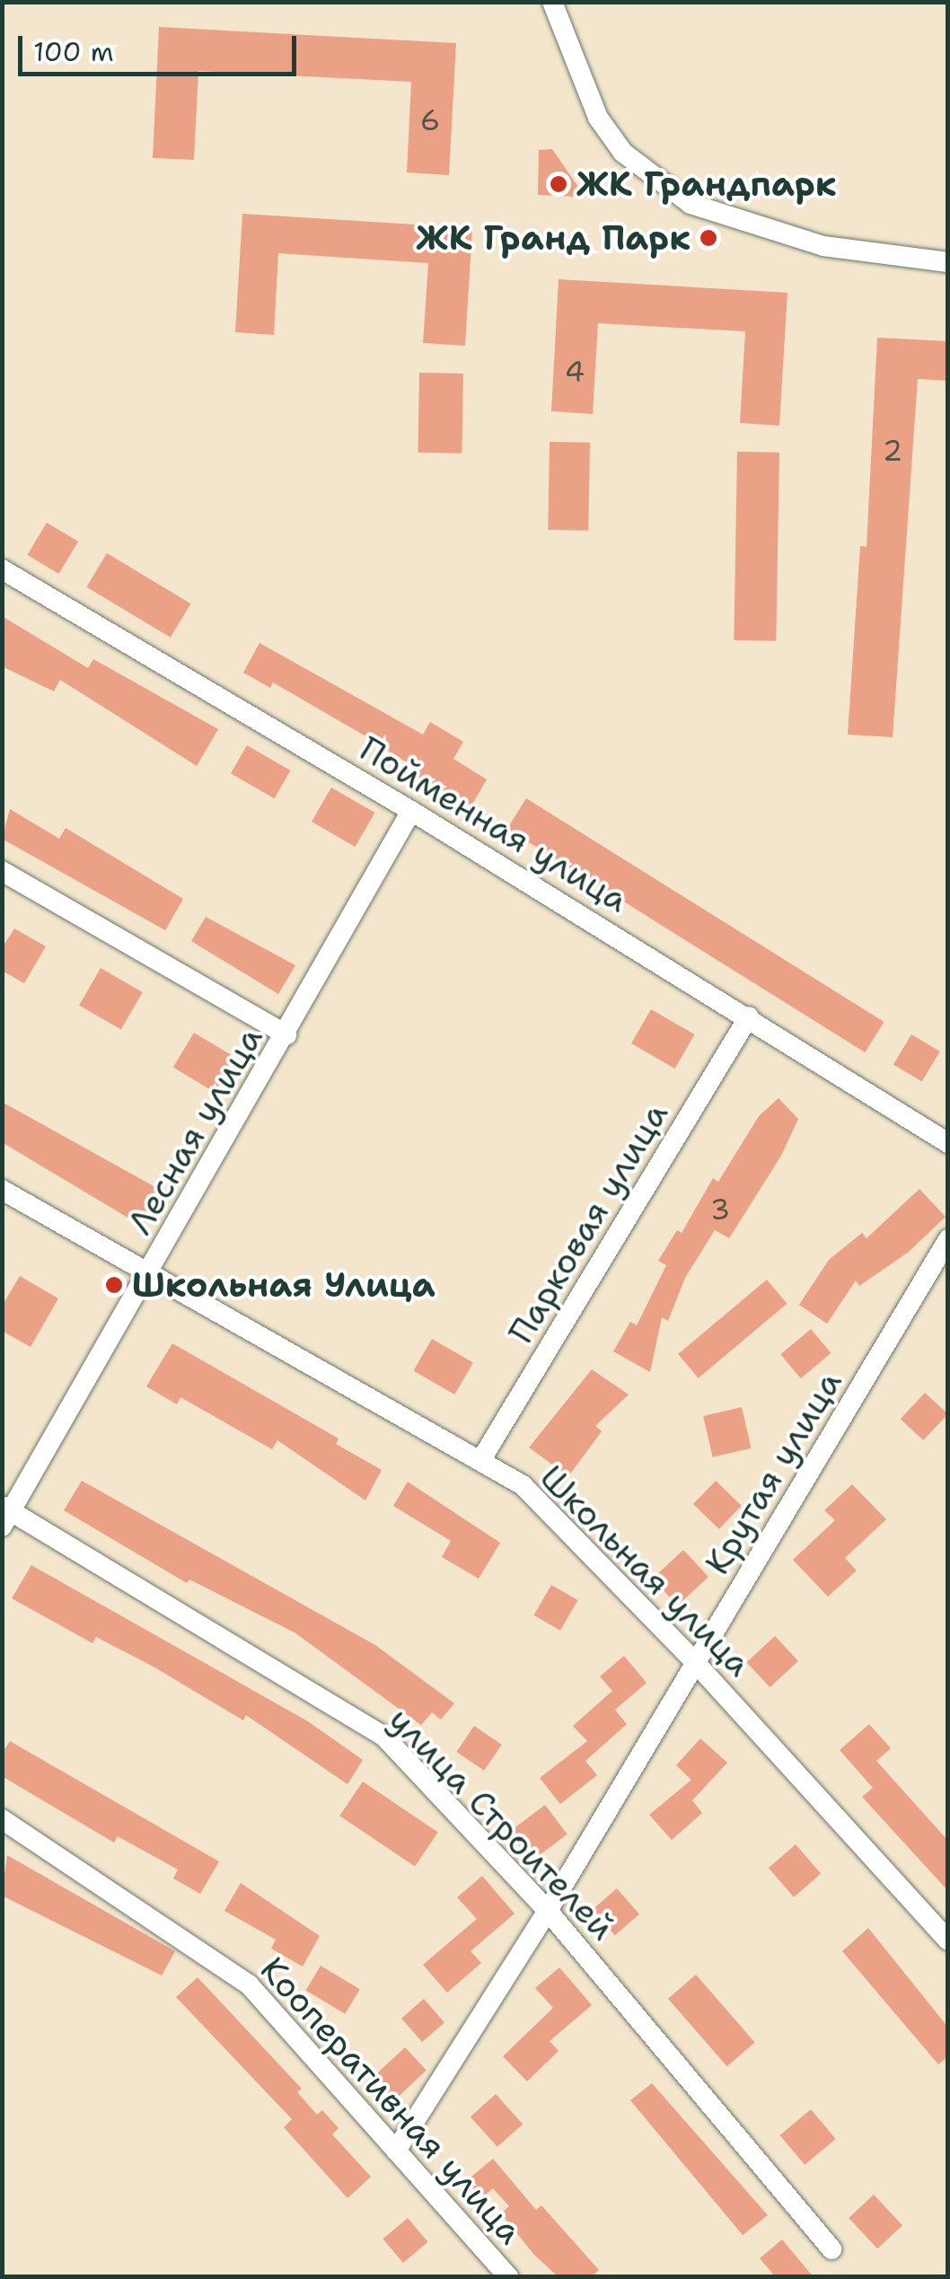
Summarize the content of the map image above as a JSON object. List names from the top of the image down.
{
  "streets": {
    "street": [
      "Пойменная улица",
      "Лесная улица",
      "Парковая улица",
      "Крутая улица",
      "Школьная улица",
      "улица Строителей",
      "Кооперативная улица"
    ]
  },
  "crossings": [
    ["Пойменная улица", "Лесная улица"],
    ["Пойменная улица", "Парковая улица"],
    ["Лесная улица", "Школьная улица"],
    ["Лесная улица", "улица Строителей"],
    ["Парковая улица", "Школьная улица"],
    ["Крутая улица", "Школьная улица"],
    ["Крутая улица", "улица Строителей"],
    ["Крутая улица", "Кооперативная улица"]
  ],
  "places": ["ЖК Грандпарк", "ЖК Гранд Парк", "Школьная Улица"],
  "house_numbers": [
    "6",
    "4",
    "2",
    "3"
  ],
  "scale_bar": "100 m"
}
